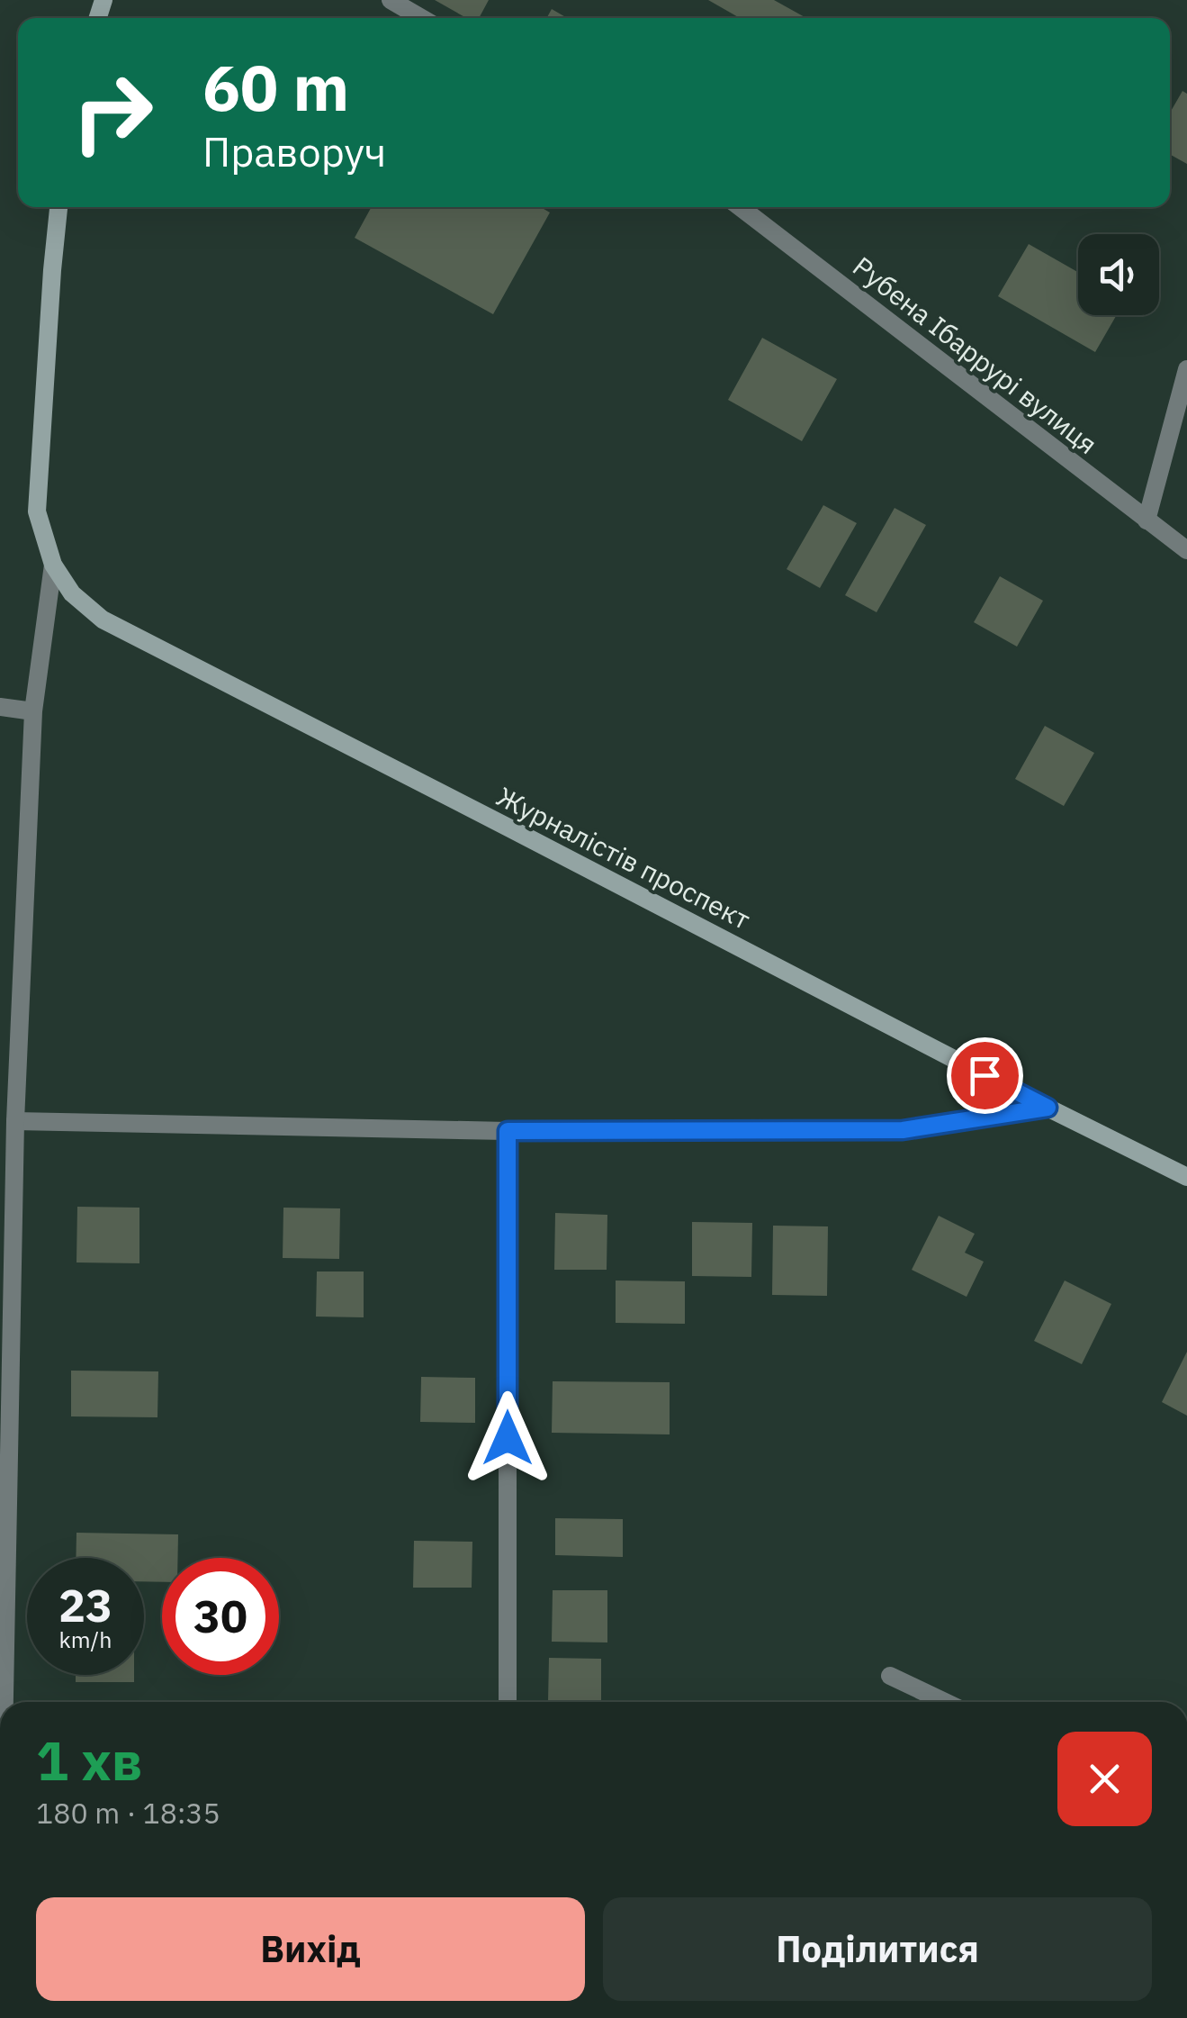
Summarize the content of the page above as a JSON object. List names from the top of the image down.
{
  "streets": {
    "main road": ["Журналістів проспект"],
    "street": ["Рубена Ібаррурі вулиця"]
  },
  "page": {
    "turn": ["60 m", "Праворуч"],
    "speed": "23 km/h",
    "limit": "30",
    "heading": ["1 хв", "180 m · 18:35"],
    "buttons": ["Вихід", "Поділитися"]
  }
}
